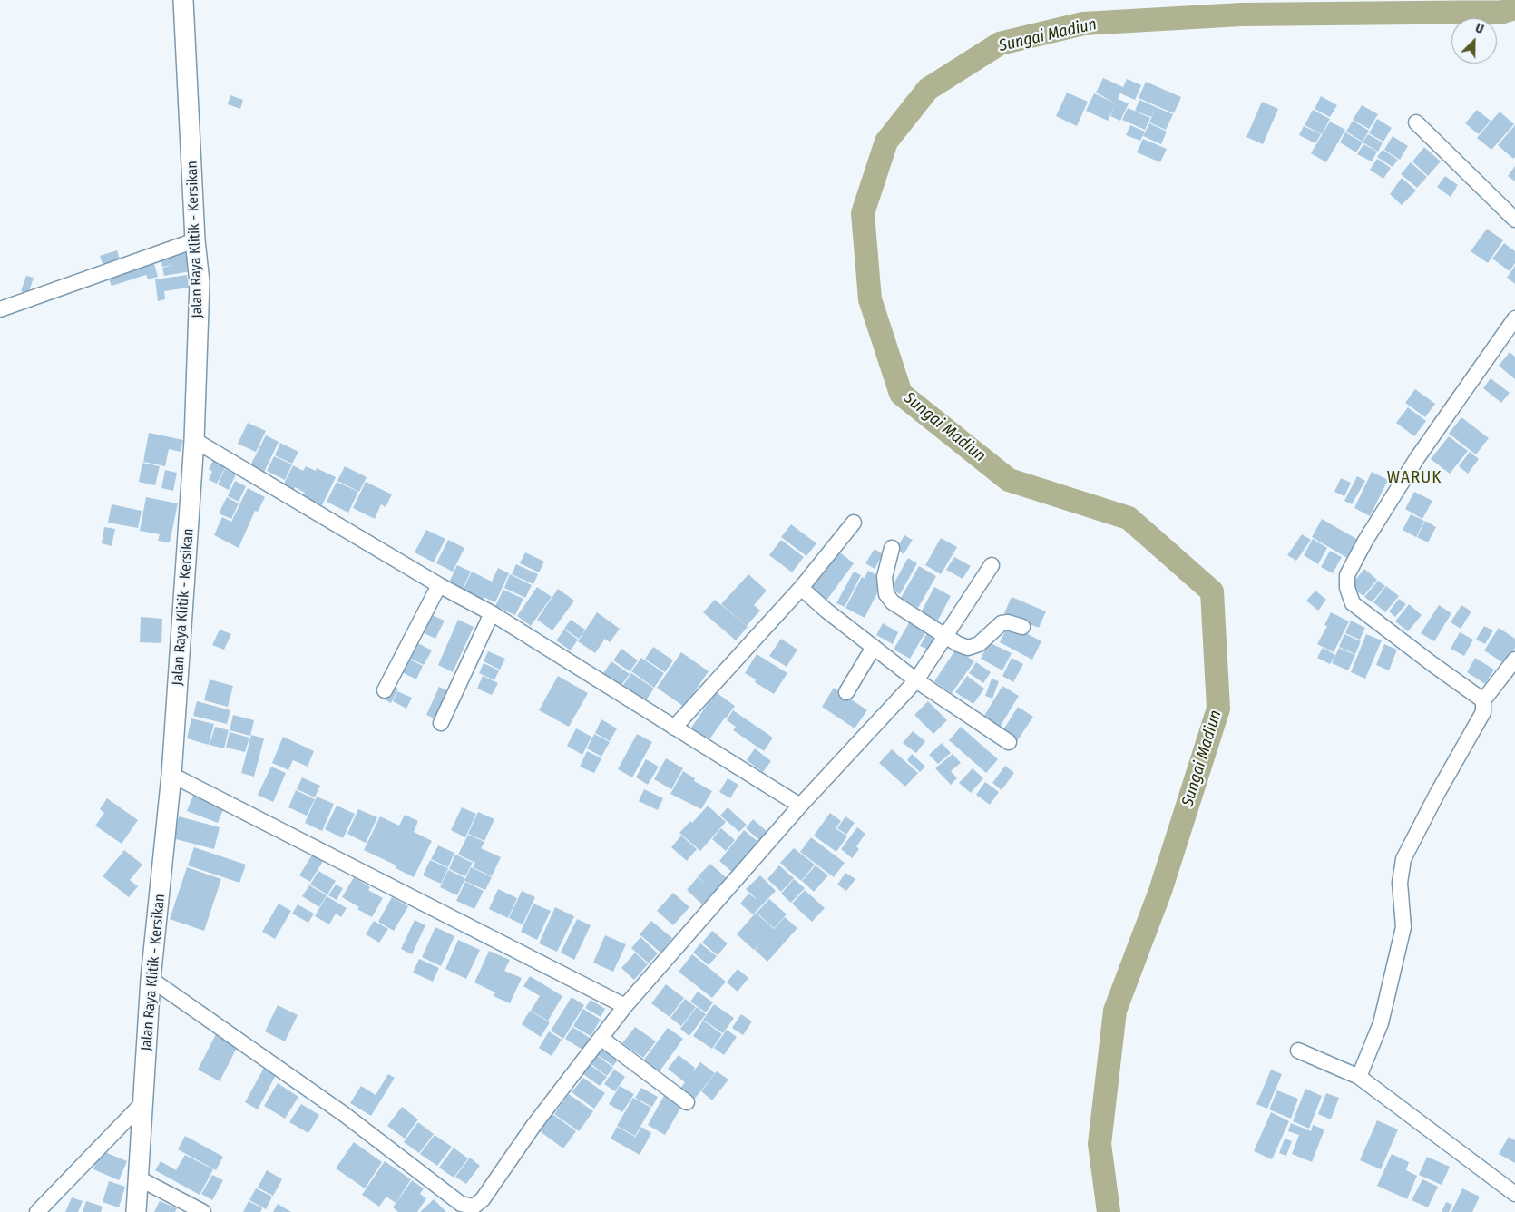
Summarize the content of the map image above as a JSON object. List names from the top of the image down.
{
  "streets": {
    "street": ["Jalan Raya Klitik - Kersikan"]
  },
  "districts": ["WARUK"],
  "water": ["Sungai Madiun"],
  "north": "top right"
}
